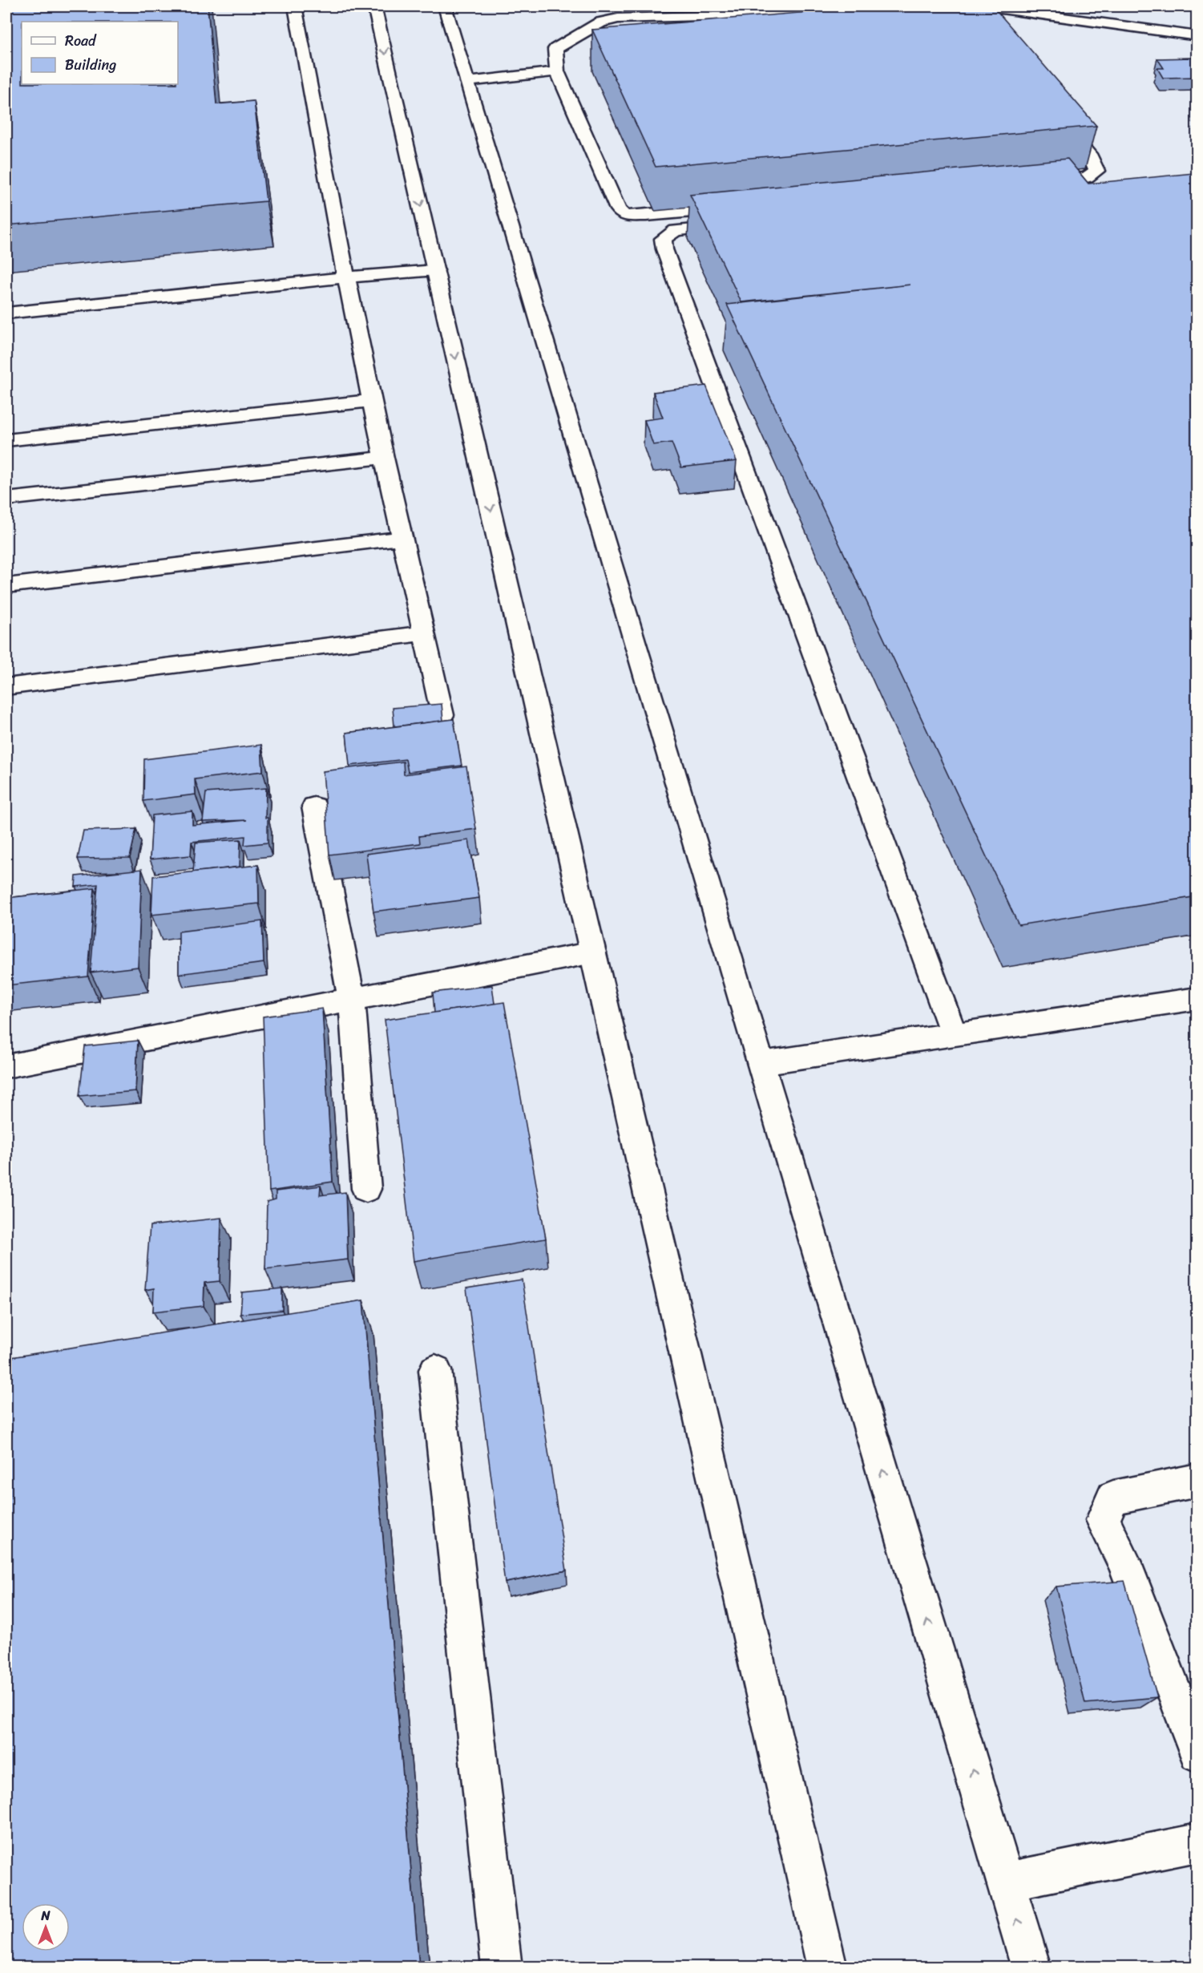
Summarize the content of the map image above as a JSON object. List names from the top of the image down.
{
  "legend": ["Road", "Building"],
  "north": "top"
}
